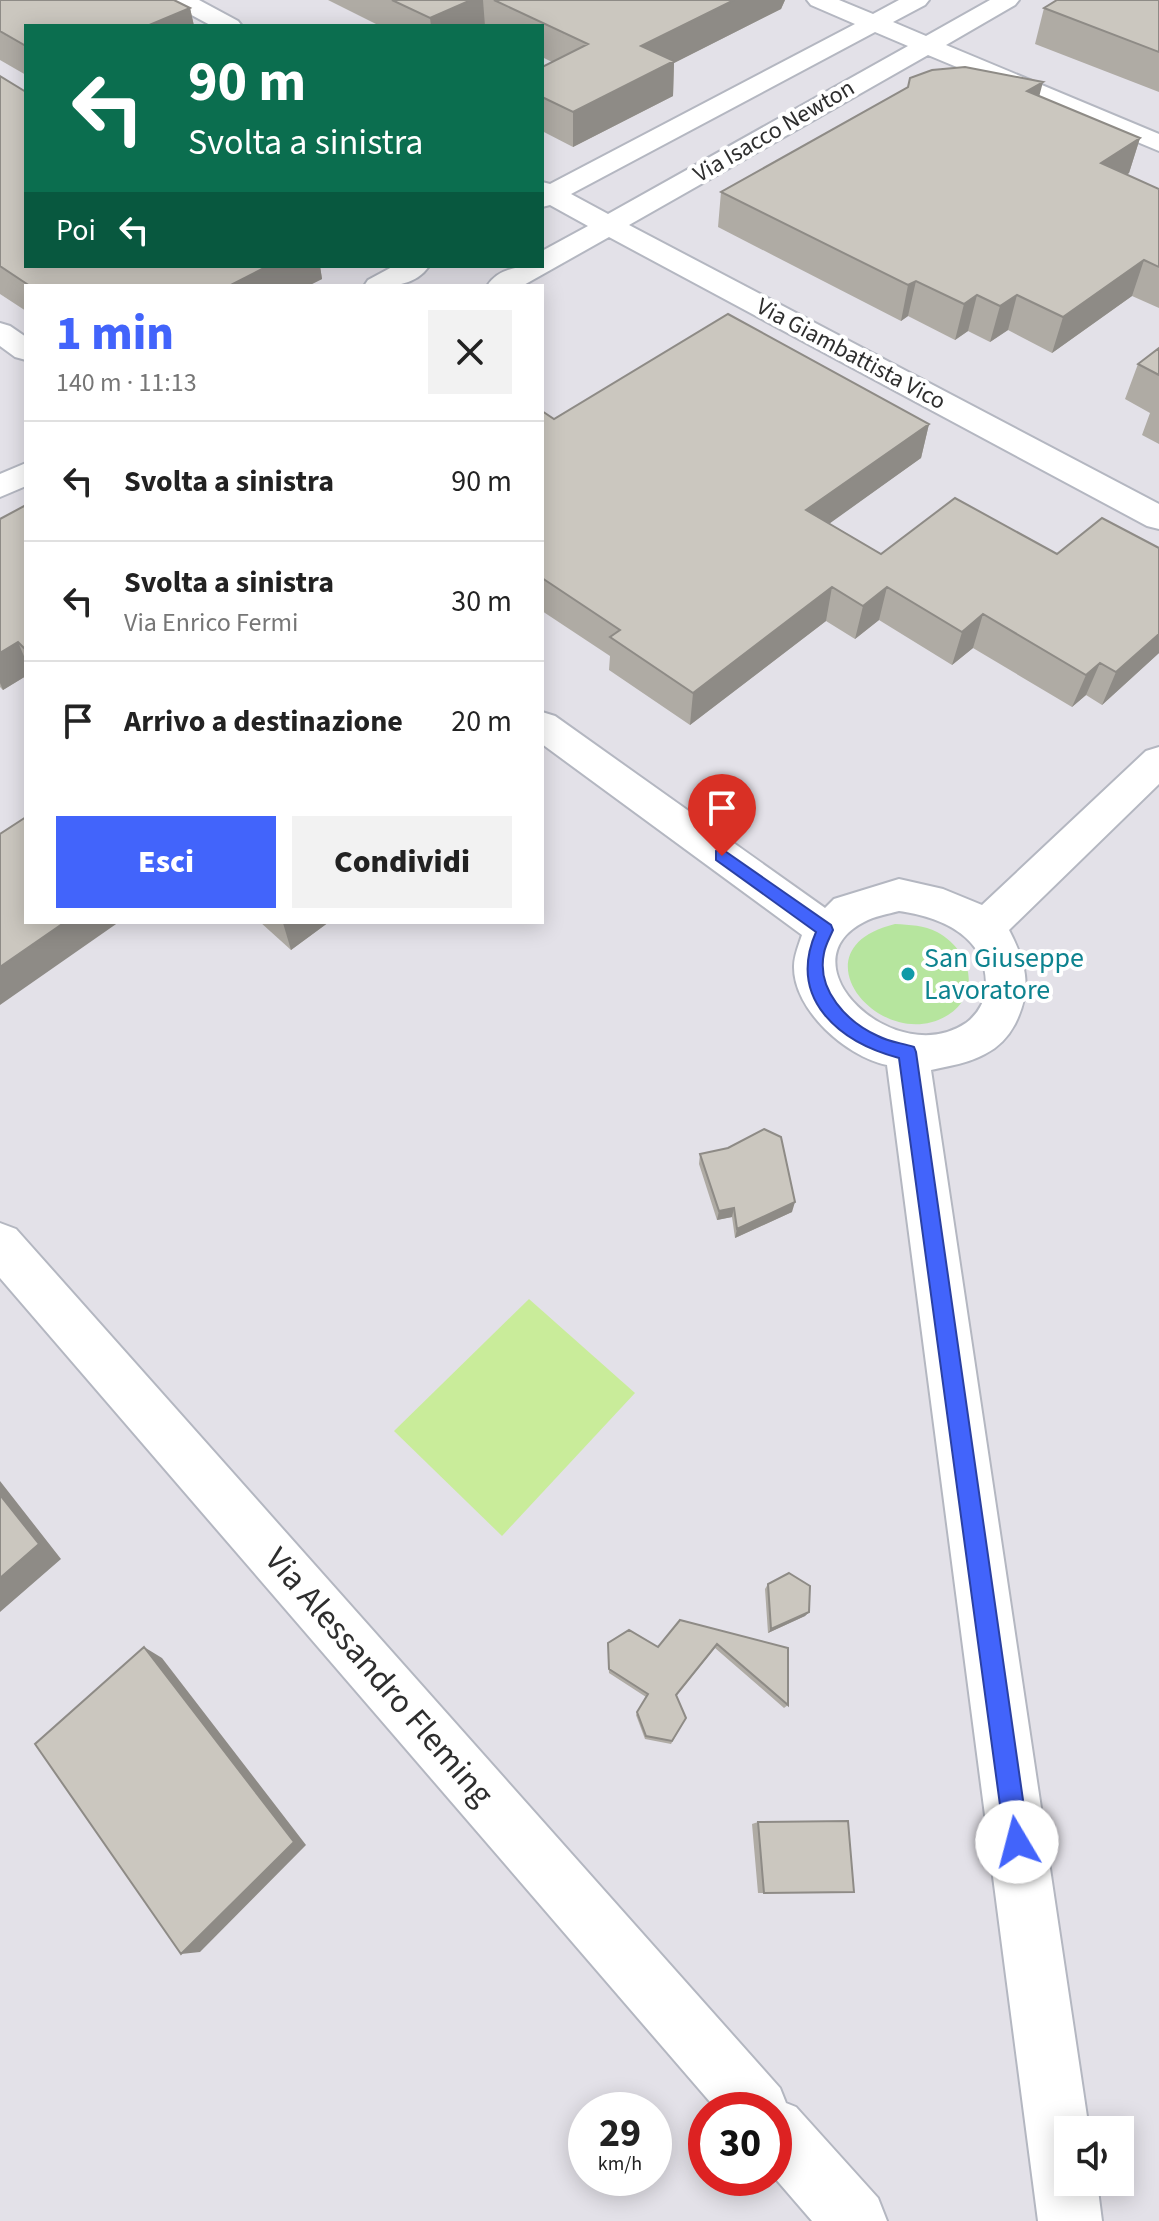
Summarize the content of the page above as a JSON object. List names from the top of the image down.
{
  "streets": {
    "street": ["Via Isacco Newton", "Via Giambattista Vico", "Via Alessandro Fleming"]
  },
  "crossings": [
    ["Via Isacco Newton", "Via Giambattista Vico"]
  ],
  "places": ["San Giuseppe Lavoratore"],
  "page": {
    "turn": ["90 m", "Svolta a sinistra"],
    "then": "Poi",
    "heading": ["1 min", "140 m · 11:13"],
    "list": [
      {
        "name": "Svolta a sinistra",
        "value": "90 m"
      },
      {
        "name": "Svolta a sinistra",
        "note": "Via Enrico Fermi",
        "value": "30 m"
      },
      {
        "name": "Arrivo a destinazione",
        "value": "20 m"
      }
    ],
    "buttons": ["Esci", "Condividi"],
    "speed": "29 km/h",
    "limit": "30"
  }
}
